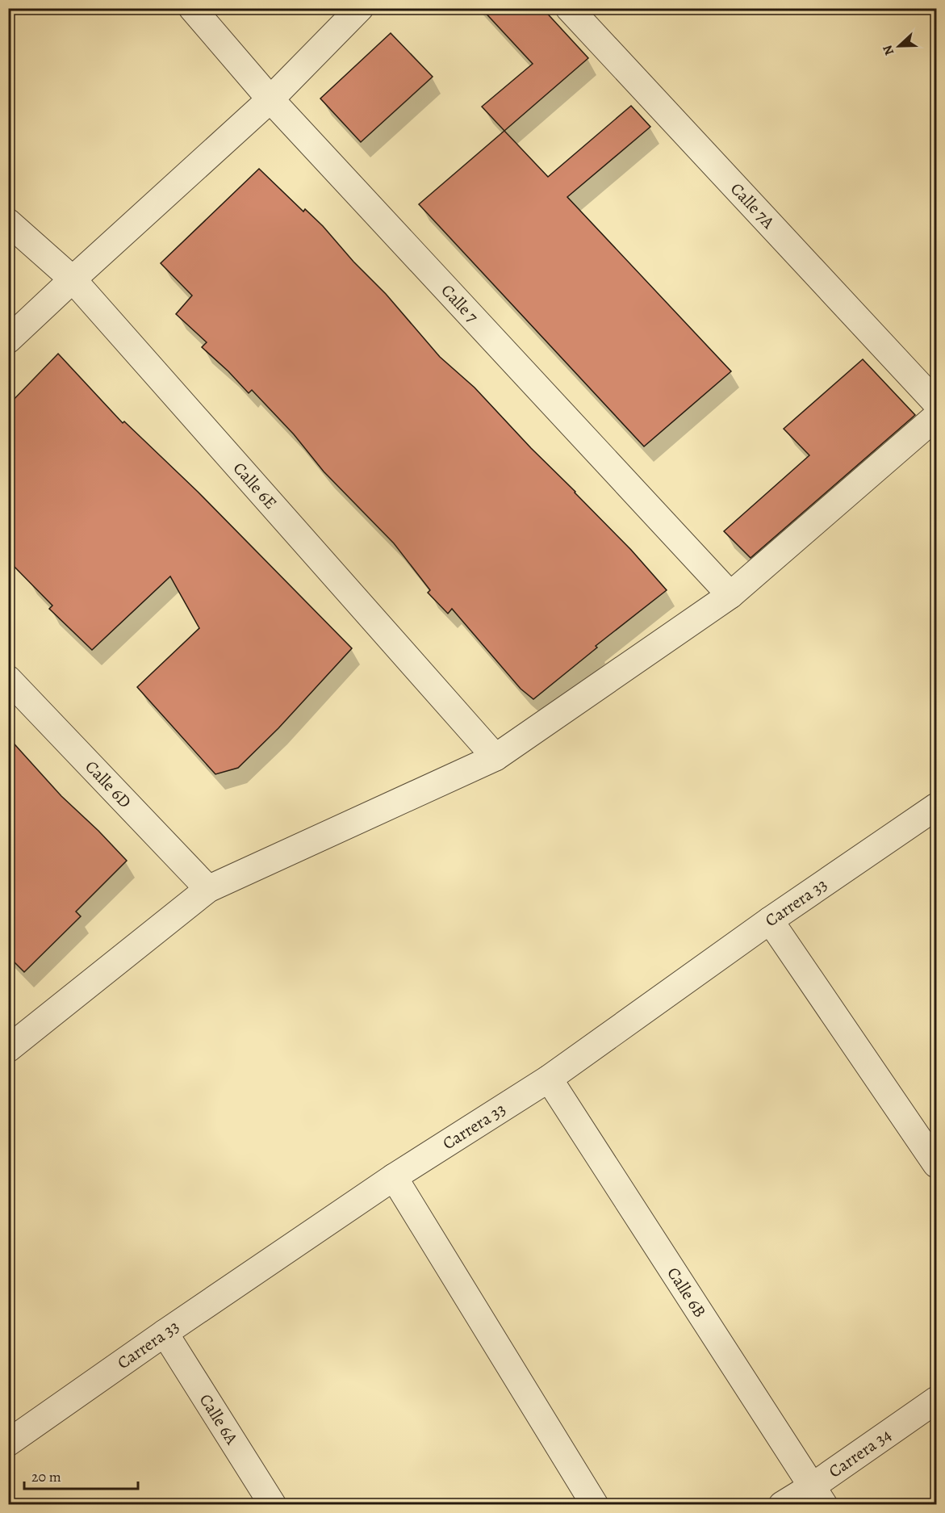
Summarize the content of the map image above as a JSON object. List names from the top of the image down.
{
  "streets": {
    "street": [
      "Calle 7A",
      "Calle 7",
      "Calle 6E",
      "Calle 6D",
      "Carrera 33",
      "Calle 6B",
      "Calle 6A",
      "Carrera 34"
    ]
  },
  "crossings": [
    ["Carrera 33", "Calle 6B"],
    ["Carrera 33", "Calle 6A"],
    ["Calle 6B", "Carrera 34"]
  ],
  "scale_bar": "20 m",
  "north": "left"
}
